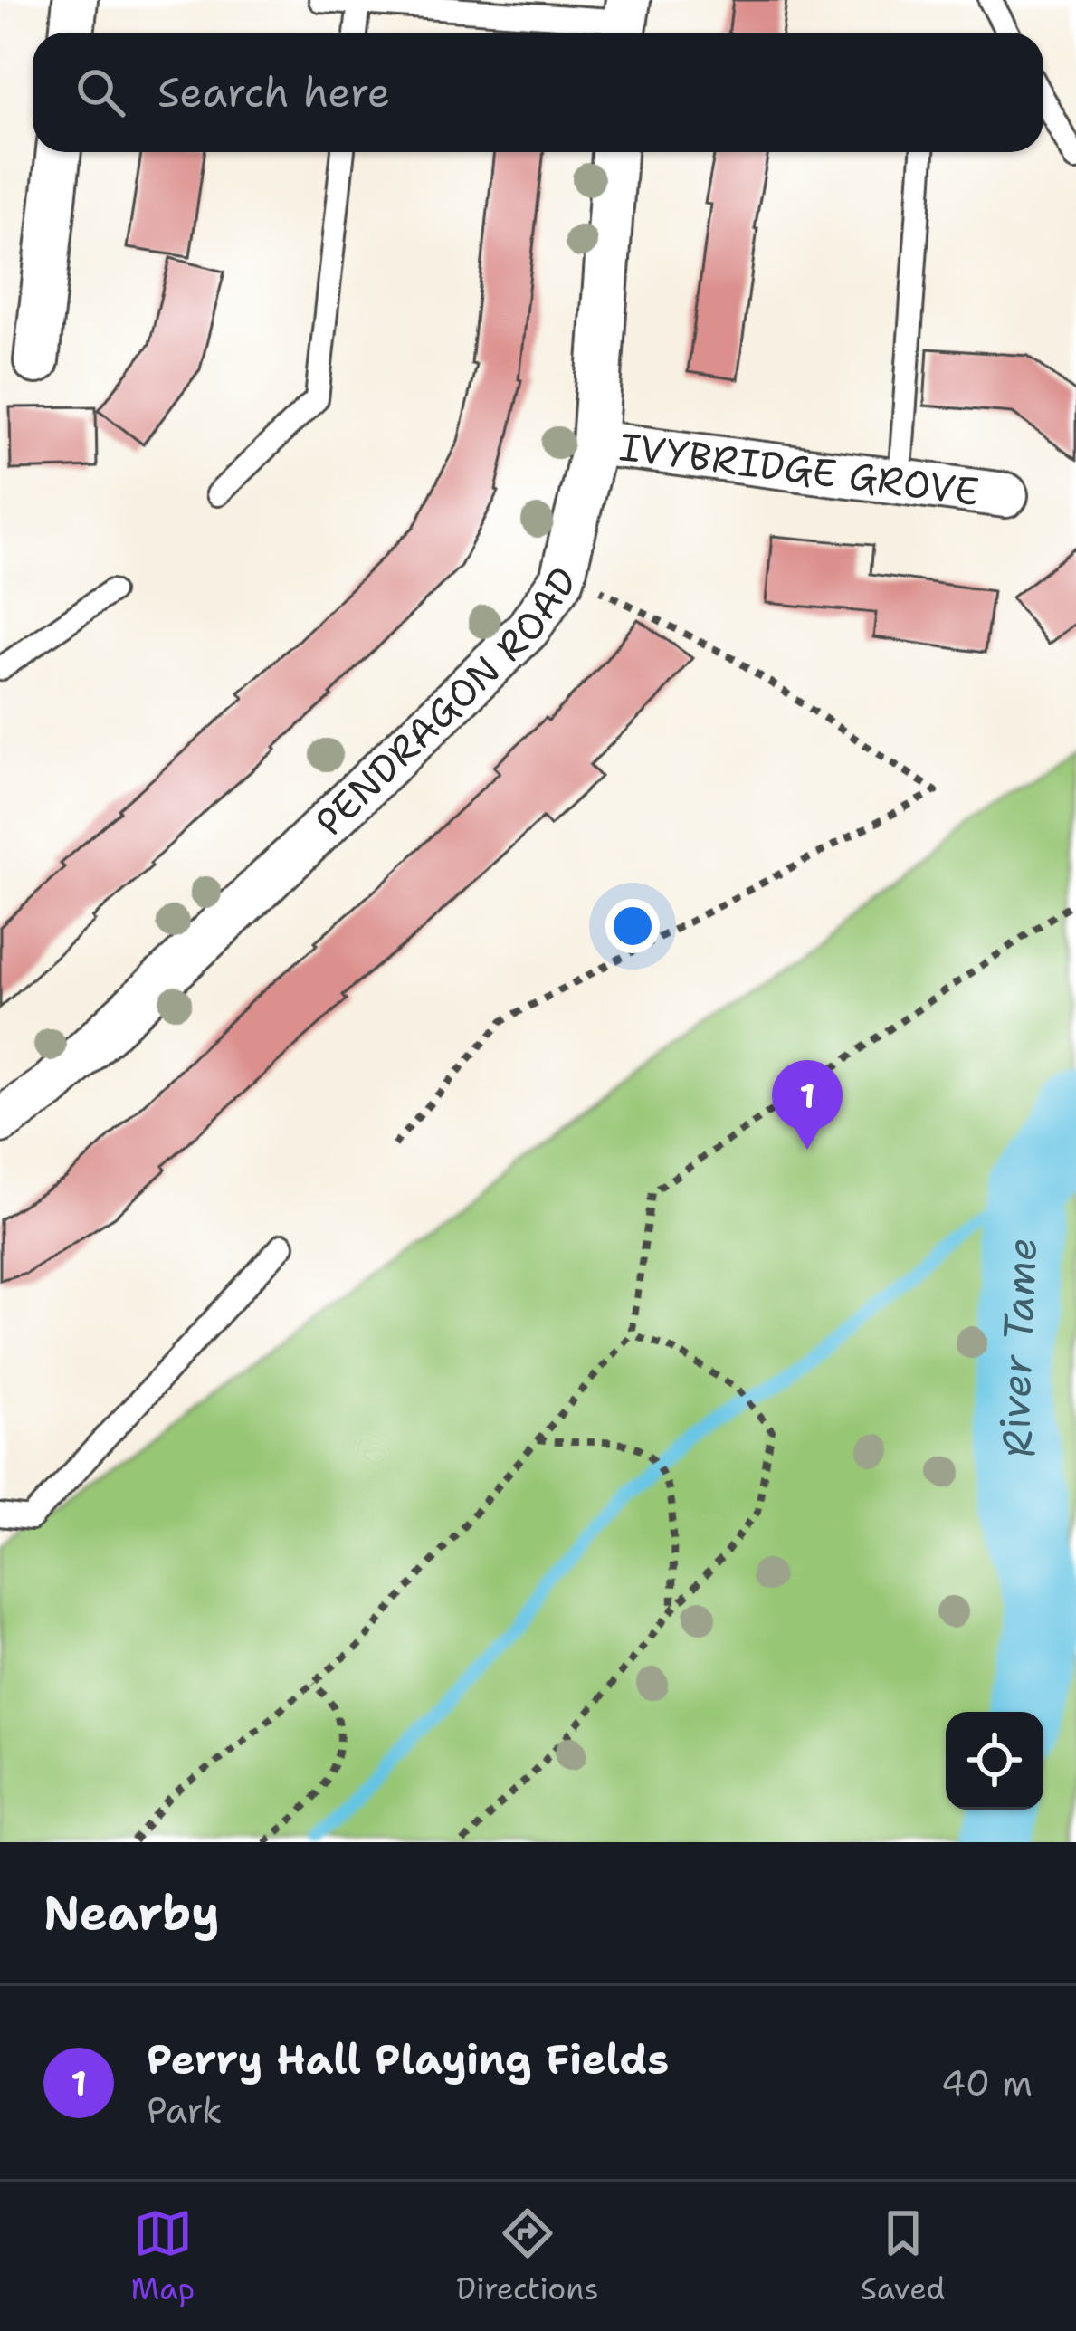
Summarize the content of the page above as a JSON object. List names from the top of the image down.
{
  "streets": {
    "street": ["IVYBRIDGE GROVE", "PENDRAGON ROAD"]
  },
  "crossings": [
    ["IVYBRIDGE GROVE", "PENDRAGON ROAD"]
  ],
  "water": ["River Tame"],
  "page": {
    "search": "Search here",
    "pins": "1",
    "heading": "Nearby",
    "list": [
      {
        "mark": "1",
        "name": "Perry Hall Playing Fields",
        "note": "Park",
        "value": "40 m"
      }
    ],
    "nav": ["Map", "Directions", "Saved"]
  }
}
